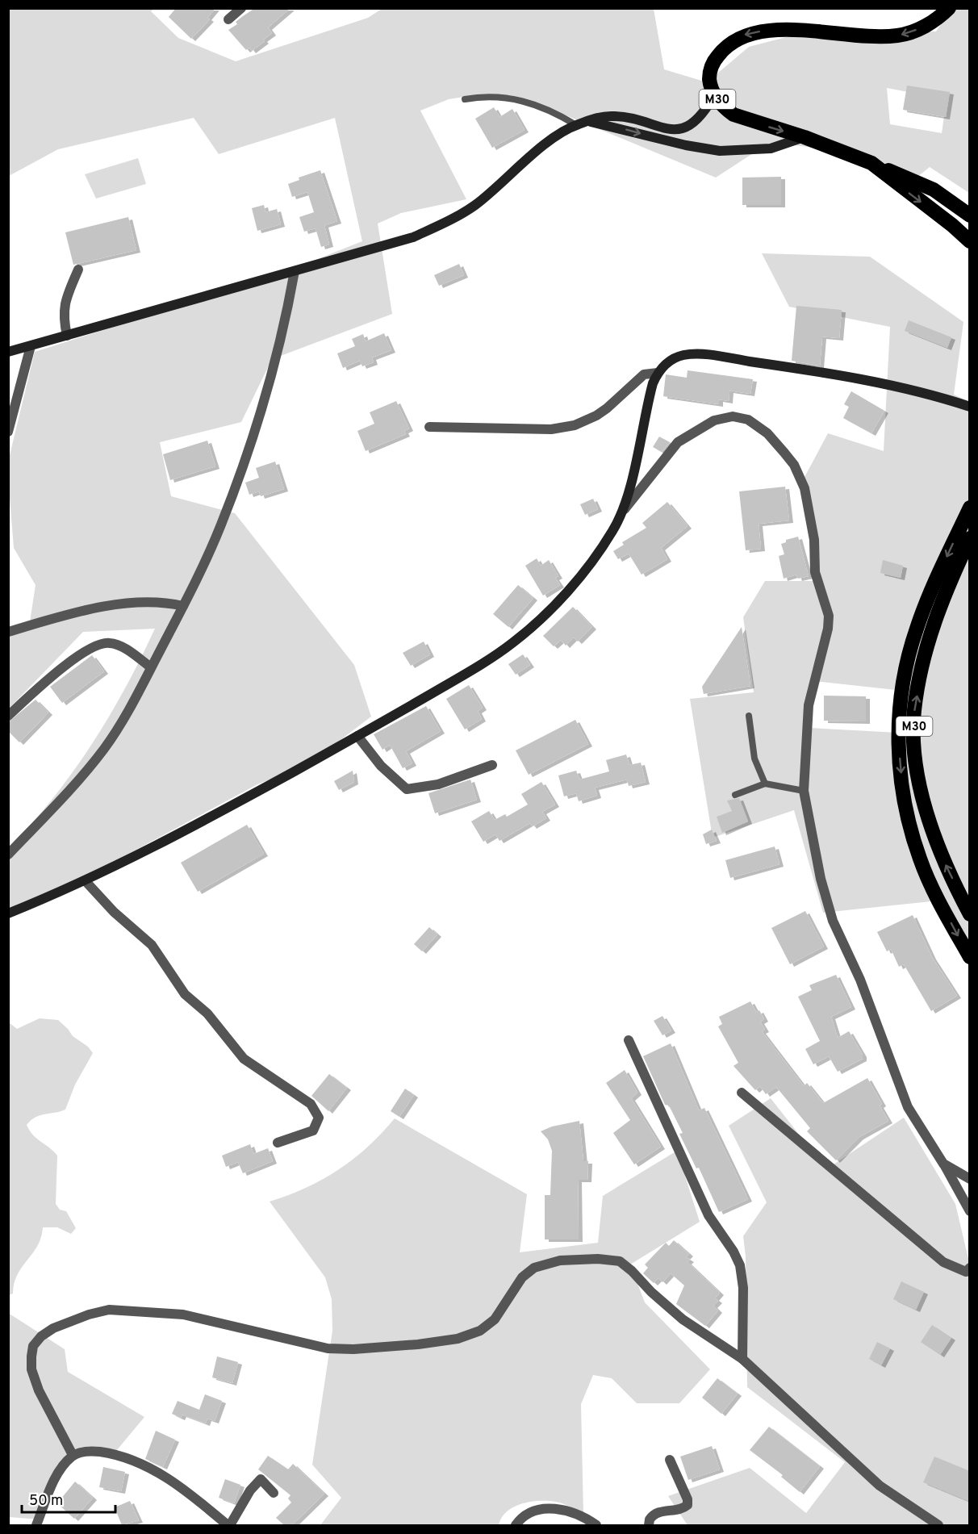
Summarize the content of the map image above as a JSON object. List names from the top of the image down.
{
  "streets": {
    "highway": ["M30"]
  },
  "scale_bar": "50 m"
}
